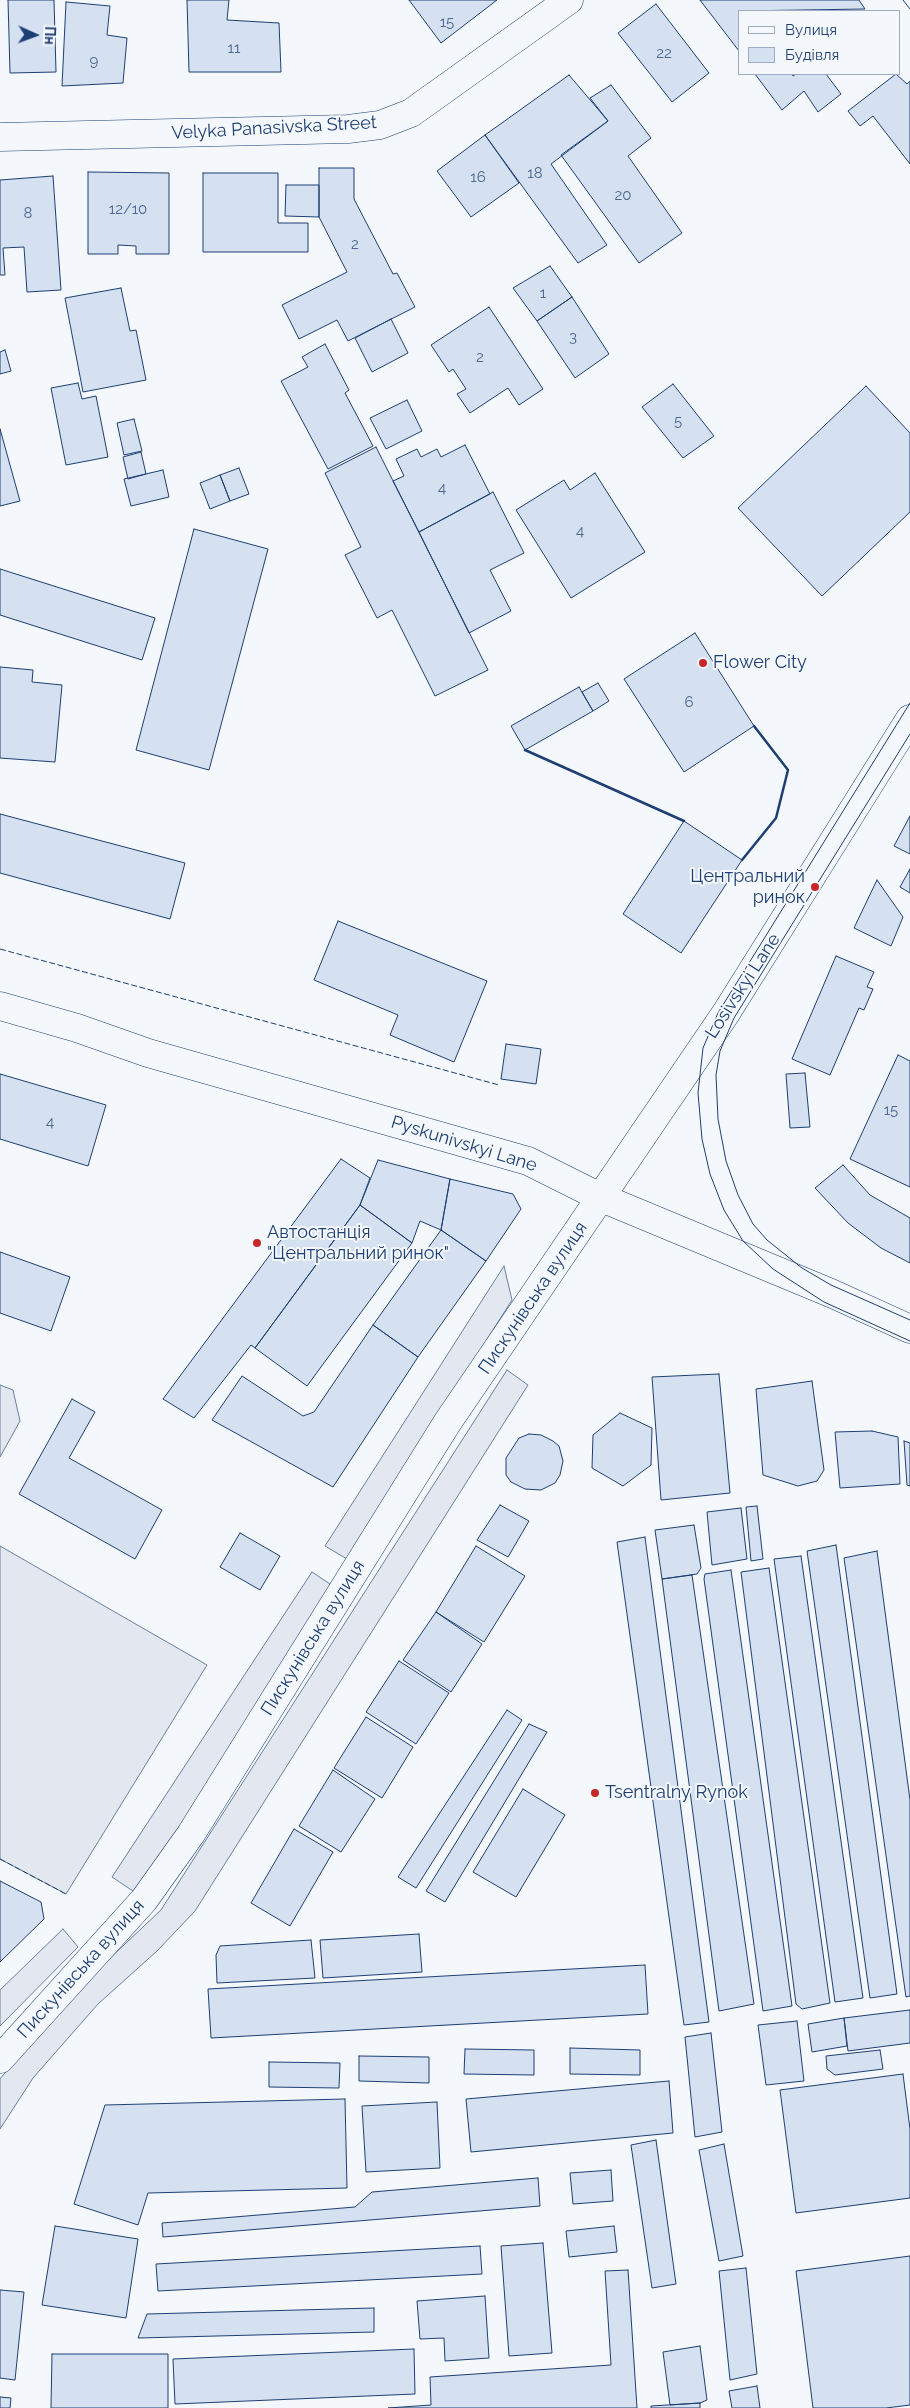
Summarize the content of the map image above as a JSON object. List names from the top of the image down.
{
  "streets": {
    "street": [
      "Velyka Panasivska Street",
      "Losivskyi Lane",
      "Pyskunivskyi Lane",
      "Пискунівська вулиця"
    ]
  },
  "crossings": [
    ["Losivskyi Lane", "Pyskunivskyi Lane"],
    ["Losivskyi Lane", "Пискунівська вулиця"],
    ["Pyskunivskyi Lane", "Пискунівська вулиця"]
  ],
  "places": [
    "Flower City",
    "Центральний ринок",
    "Автостанція \"Центральний ринок\"",
    "Tsentralny Rynok"
  ],
  "house_numbers": [
    "15",
    "11",
    "22",
    "9",
    "18",
    "16",
    "20",
    "12/10",
    "8",
    "2",
    "1",
    "3",
    "2",
    "5",
    "4",
    "4",
    "6",
    "15",
    "4"
  ],
  "legend": ["Вулиця", "Будівля"],
  "north": "right"
}
